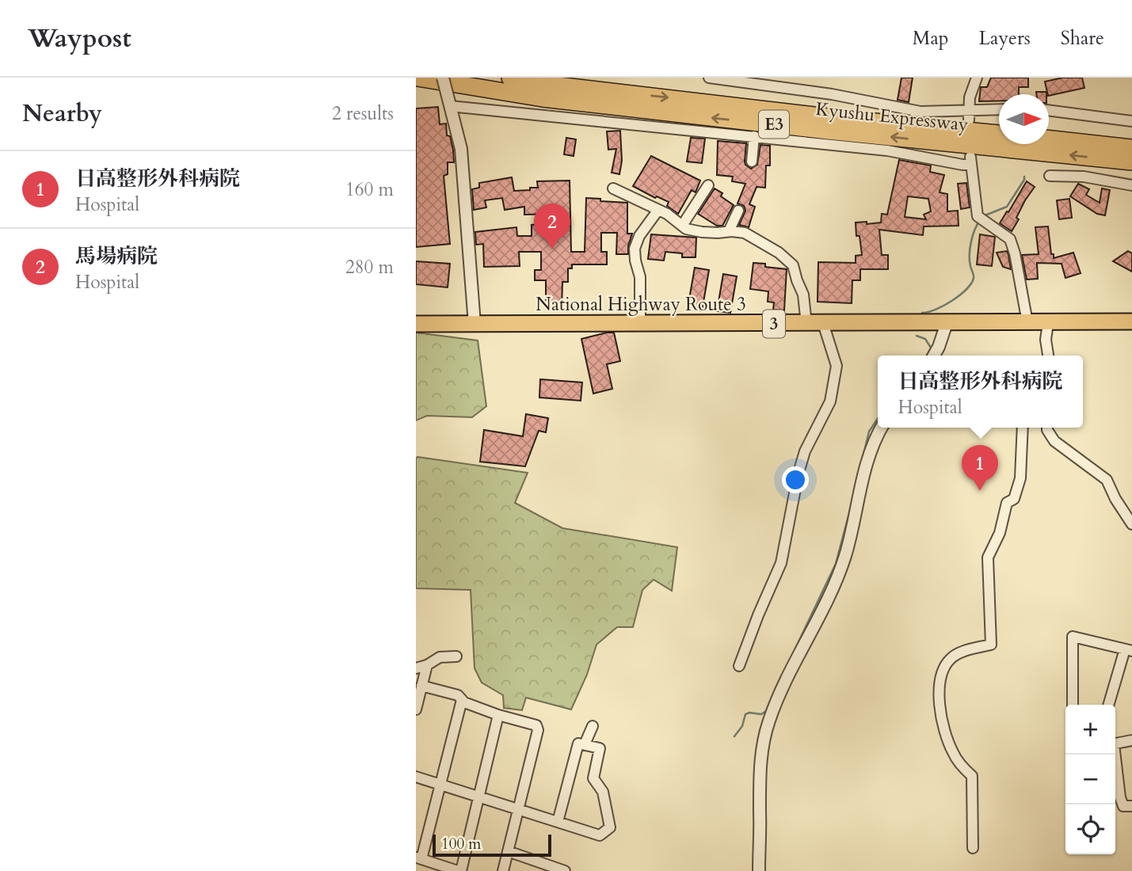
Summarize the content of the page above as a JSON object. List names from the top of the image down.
{
  "streets": {
    "highway": [
      "Kyushu Expressway",
      "E3",
      "National Highway Route 3",
      "3"
    ]
  },
  "scale_bar": "100 m",
  "north": "right",
  "page": {
    "header": "Waypost",
    "nav": ["Map", "Layers", "Share"],
    "heading": ["Nearby", "2 results"],
    "list": [
      {
        "mark": "1",
        "name": "日高整形外科病院",
        "note": "Hospital",
        "value": "160 m"
      },
      {
        "mark": "2",
        "name": "馬場病院",
        "note": "Hospital",
        "value": "280 m"
      }
    ],
    "pins": ["2", "1"],
    "popup": ["日高整形外科病院", "Hospital"],
    "map_buttons": ["+", "−"],
    "scale": "100 m"
  }
}
